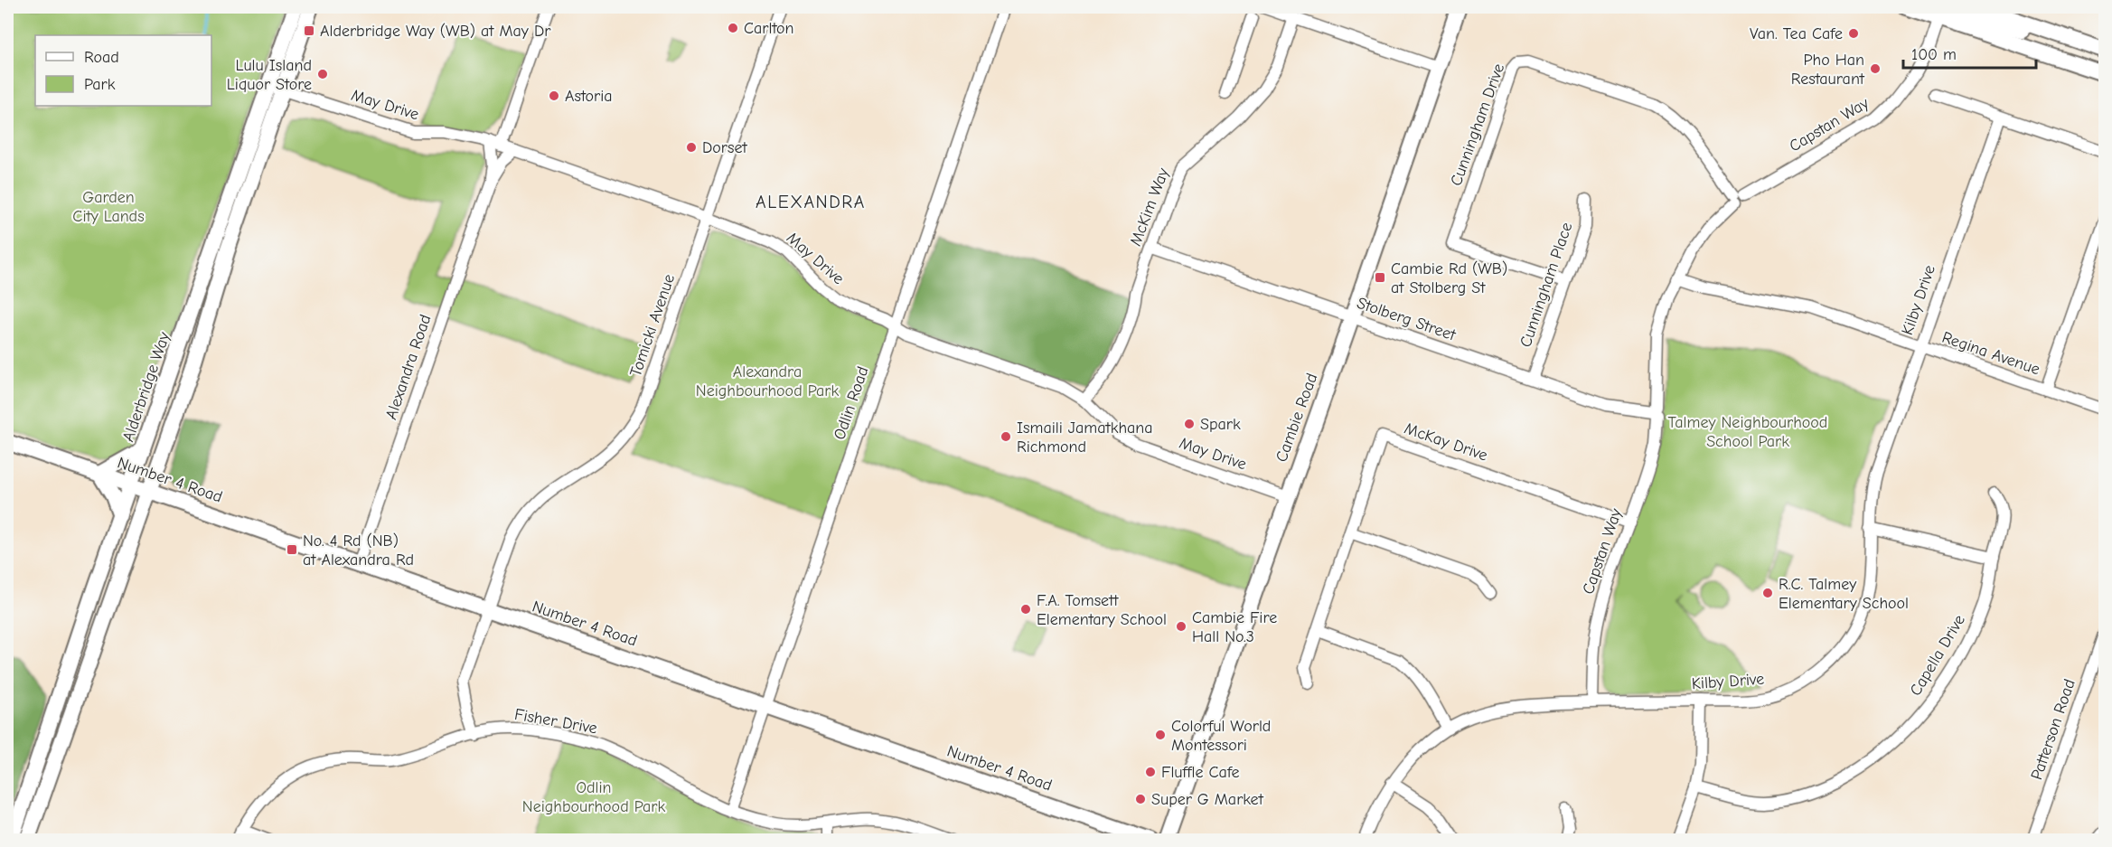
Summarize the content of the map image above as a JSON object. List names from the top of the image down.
{
  "streets": {
    "main road": ["Alderbridge Way", "Cambie Road", "Number 4 Road"],
    "street": [
      "May Drive",
      "Cunningham Drive",
      "Capstan Way",
      "McKim Way",
      "Cunningham Place",
      "Kilby Drive",
      "Stolberg Street",
      "Tomicki Avenue",
      "Regina Avenue",
      "Alexandra Road",
      "Odlin Road",
      "McKay Drive",
      "Capella Drive",
      "Fisher Drive",
      "Patterson Road"
    ]
  },
  "crossings": [
    ["May Drive", "McKim Way"],
    ["May Drive", "Tomicki Avenue"],
    ["May Drive", "Alexandra Road"],
    ["May Drive", "Alderbridge Way"],
    ["May Drive", "Odlin Road"],
    ["May Drive", "Cambie Road"],
    ["Cunningham Drive", "Capstan Way"],
    ["Cunningham Drive", "Cunningham Place"],
    ["Capstan Way", "Kilby Drive"],
    ["Capstan Way", "Stolberg Street"],
    ["Capstan Way", "Regina Avenue"],
    ["Capstan Way", "McKay Drive"],
    ["McKim Way", "Stolberg Street"],
    ["Cunningham Place", "Stolberg Street"],
    ["Kilby Drive", "Regina Avenue"],
    ["Stolberg Street", "Cambie Road"],
    ["Tomicki Avenue", "Number 4 Road"],
    ["Tomicki Avenue", "Fisher Drive"],
    ["Alexandra Road", "Number 4 Road"],
    ["Alderbridge Way", "Number 4 Road"],
    ["Odlin Road", "Number 4 Road"],
    ["Odlin Road", "Fisher Drive"]
  ],
  "districts": ["ALEXANDRA"],
  "parks": [
    "Garden City Lands",
    "Alexandra Neighbourhood Park",
    "Talmey Neighbourhood School Park",
    "Odlin Neighbourhood Park"
  ],
  "places": {
    "other": [
      "Carlton",
      "Van. Tea Cafe",
      "Pho Han Restaurant",
      "Lulu Island Liquor Store",
      "Astoria",
      "Dorset",
      "Spark",
      "Ismaili Jamatkhana Richmond",
      "R.C. Talmey Elementary School",
      "F.A. Tomsett Elementary School",
      "Cambie Fire Hall No.3",
      "Colorful World Montessori",
      "Fluffle Cafe",
      "Super G Market"
    ],
    "transit": ["Alderbridge Way (WB) at May Dr", "Cambie Rd (WB) at Stolberg St", "No. 4 Rd (NB) at Alexandra Rd"]
  },
  "legend": ["Road", "Park"],
  "scale_bar": "100 m"
}
